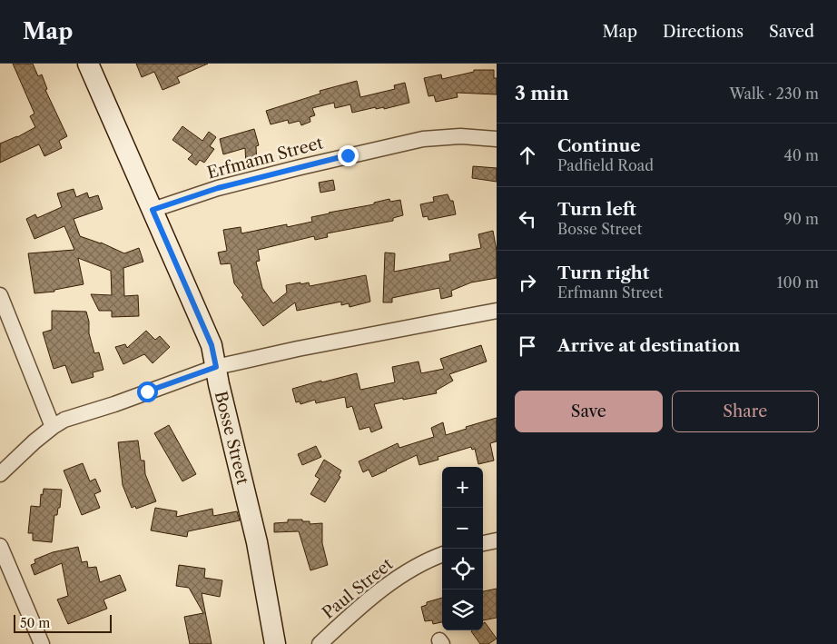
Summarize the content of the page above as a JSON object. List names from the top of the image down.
{
  "streets": {
    "street": ["Erfmann Street", "Bosse Street", "Paul Street"]
  },
  "crossings": [
    ["Erfmann Street", "Bosse Street"]
  ],
  "scale_bar": "50 m",
  "page": {
    "header": "Map",
    "nav": ["Map", "Directions", "Saved"],
    "heading": ["3 min", "Walk · 230 m"],
    "list": [
      ["Continue", "Padfield Road", "40 m"],
      ["Turn left", "Bosse Street", "90 m"],
      ["Turn right", "Erfmann Street", "100 m"],
      "Arrive at destination"
    ],
    "buttons": ["Save", "Share"],
    "map_buttons": ["+", "−"],
    "scale": "50 m"
  }
}
